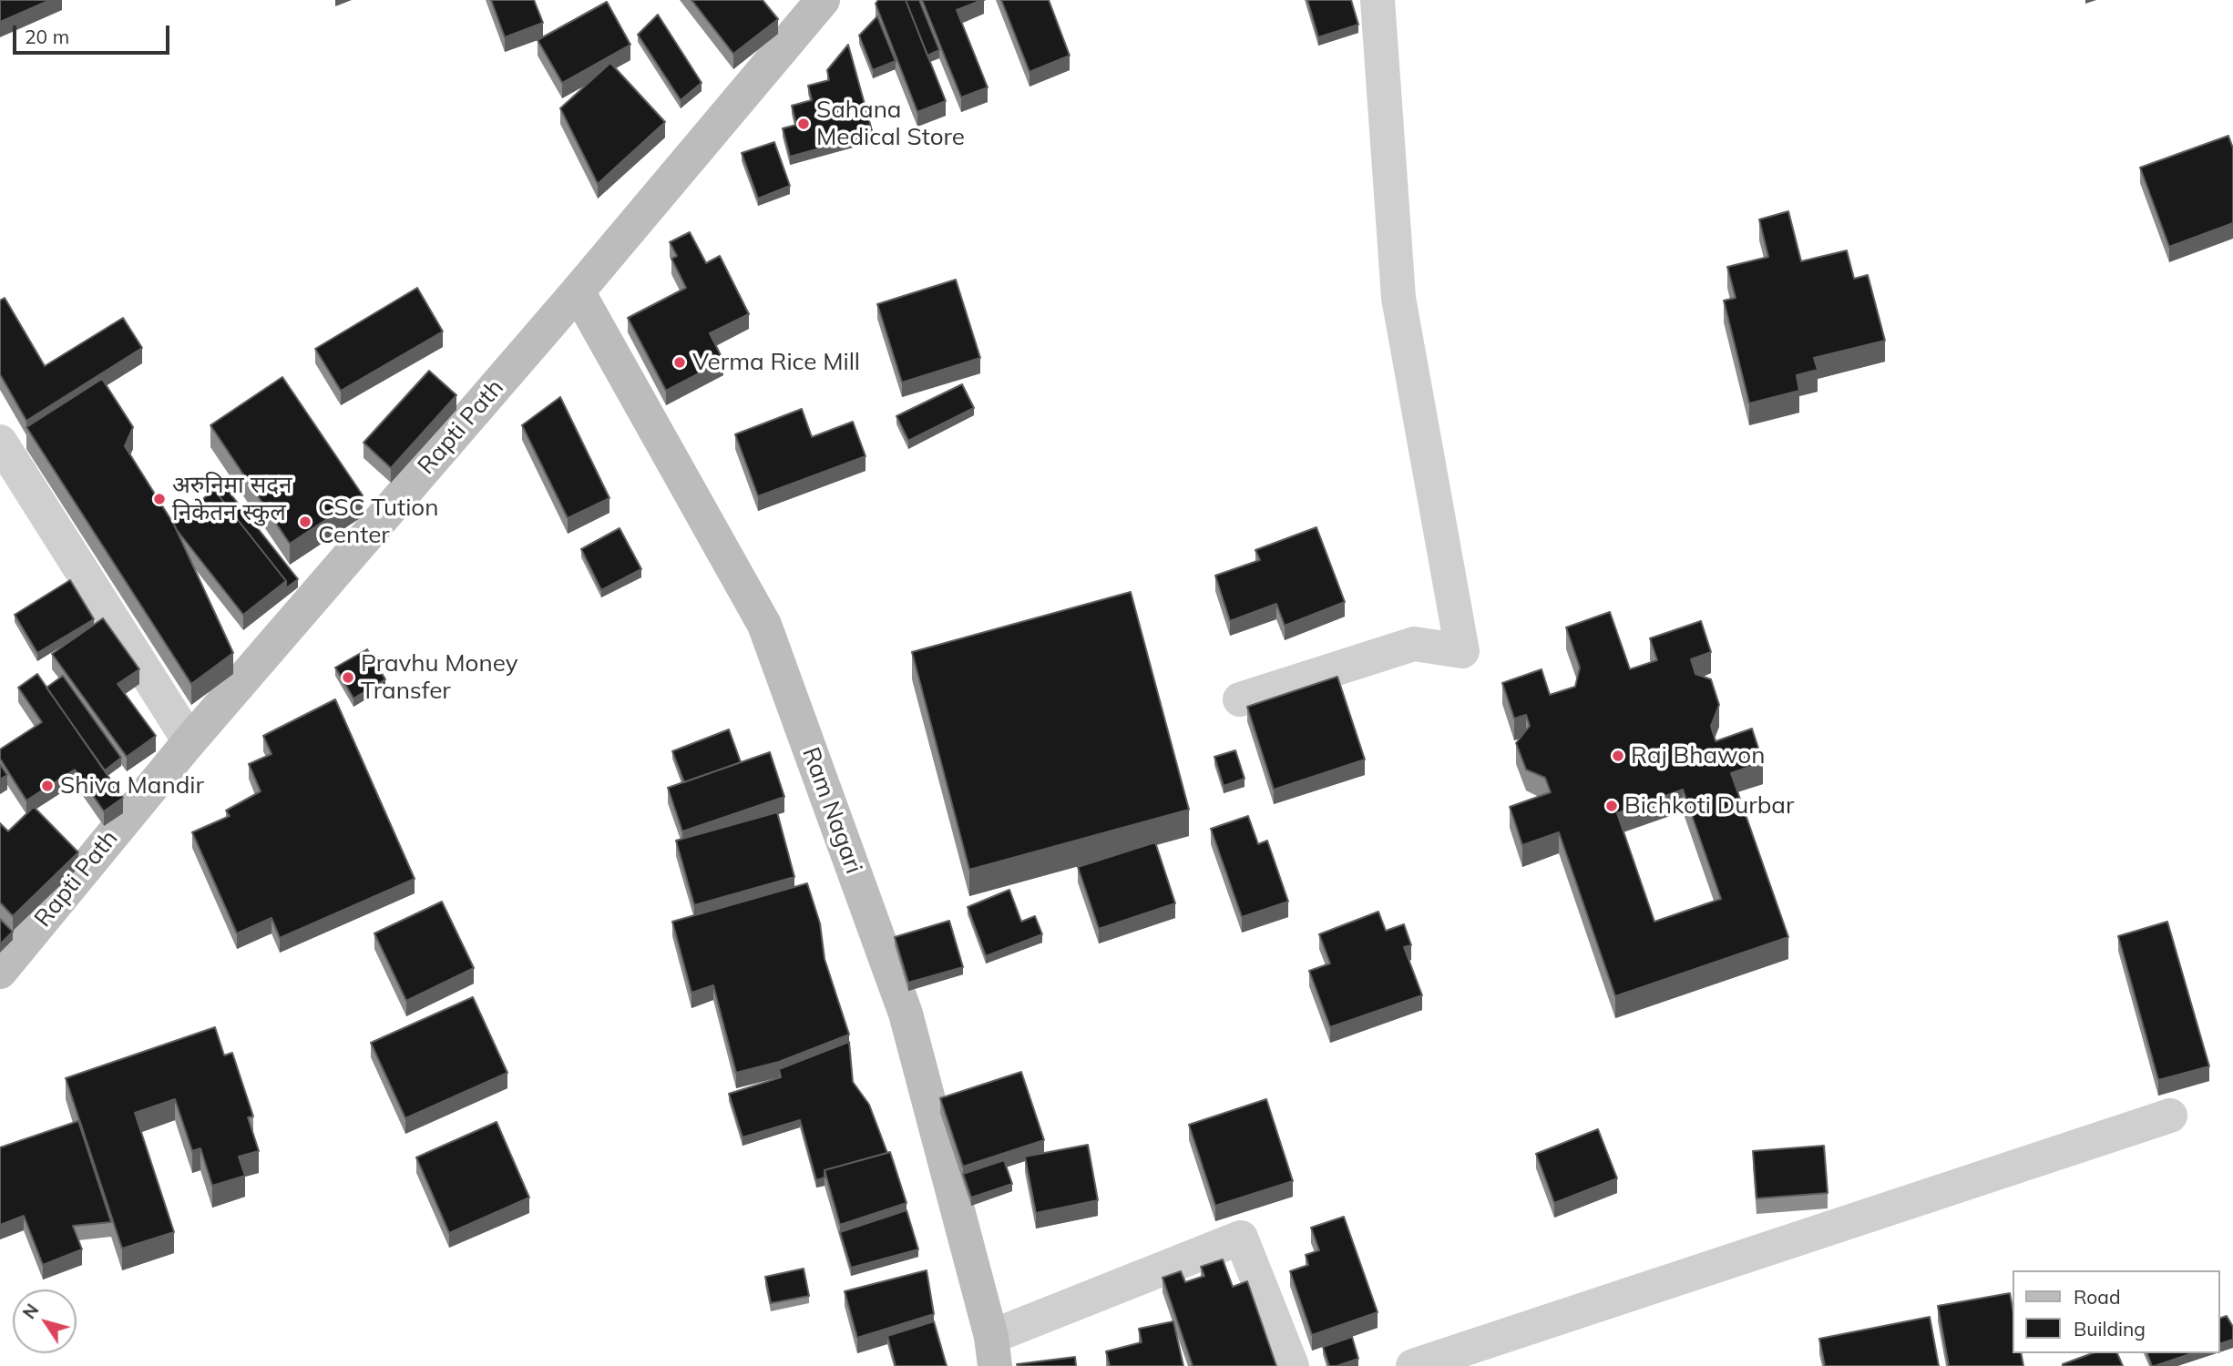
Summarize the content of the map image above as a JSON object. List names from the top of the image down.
{
  "streets": {
    "main road": ["Rapti Path", "Ram Nagari"]
  },
  "crossings": [
    ["Rapti Path", "Ram Nagari"]
  ],
  "places": [
    "Sahana Medical Store",
    "Verma Rice Mill",
    "अरुनिमा सदन निकेतन स्कुल",
    "CSC Tution Center",
    "Pravhu Money Transfer",
    "Raj Bhawon",
    "Shiva Mandir",
    "Bichkoti Durbar"
  ],
  "legend": ["Road", "Building"],
  "scale_bar": "20 m",
  "north": "top left"
}
